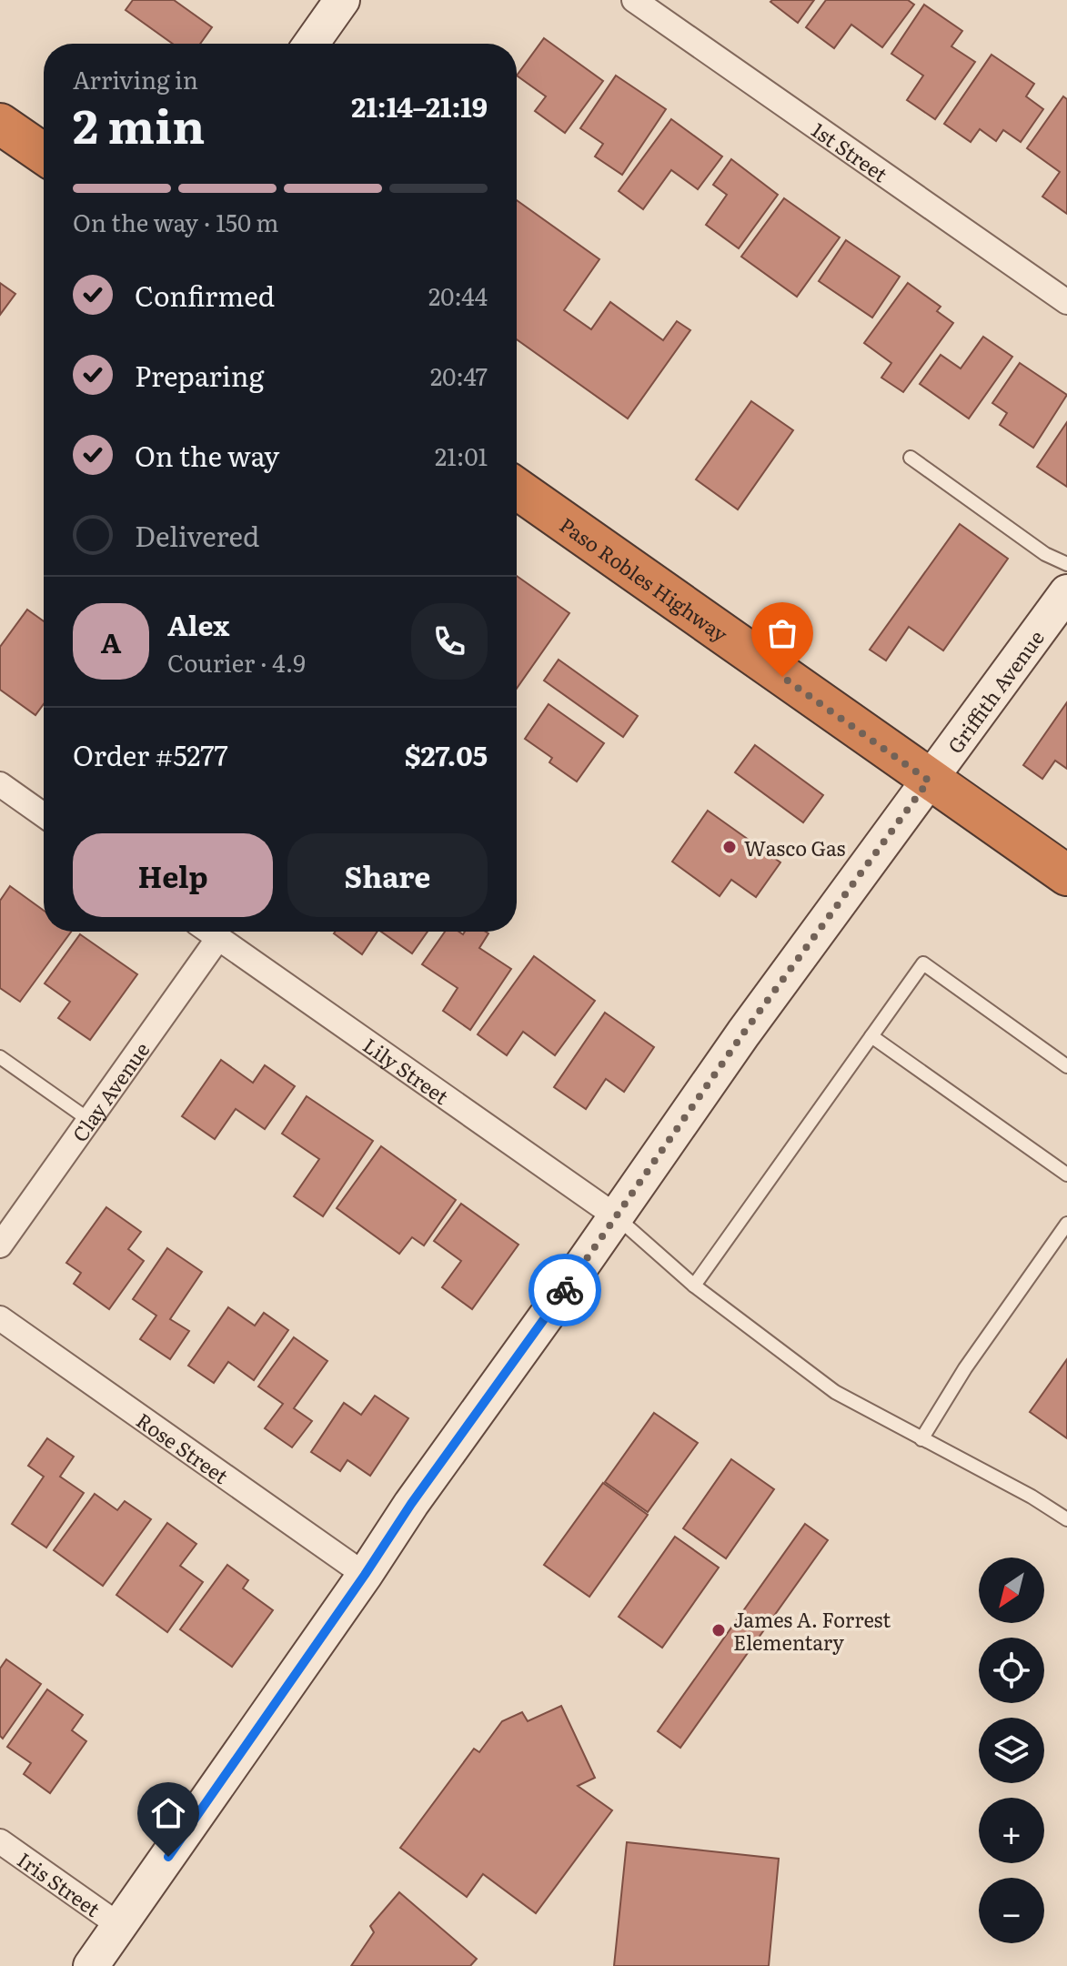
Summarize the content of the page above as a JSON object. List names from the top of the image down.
{
  "streets": {
    "highway": ["Paso Robles Highway"],
    "street": [
      "1st Street",
      "Griffith Avenue",
      "Lily Street",
      "Clay Avenue",
      "Rose Street",
      "Iris Street"
    ]
  },
  "crossings": [
    ["Paso Robles Highway", "Griffith Avenue"],
    ["Griffith Avenue", "Lily Street"],
    ["Griffith Avenue", "Rose Street"],
    ["Griffith Avenue", "Iris Street"],
    ["Lily Street", "Clay Avenue"]
  ],
  "places": ["Wasco Gas", "James A. Forrest Elementary"],
  "north": "bottom left",
  "page": {
    "heading": ["2 min", "Arriving in", "21:14–21:19"],
    "panel": [
      "Alex",
      "Courier · 4.9",
      "Order #5277",
      "$27.05"
    ],
    "bar": "On the way · 150 m",
    "list": [
      ["Confirmed", "20:44"],
      ["Preparing", "20:47"],
      ["On the way", "21:01"],
      "Delivered"
    ],
    "round": "A",
    "buttons": ["Help", "Share"],
    "map_buttons": ["+", "−"]
  }
}
